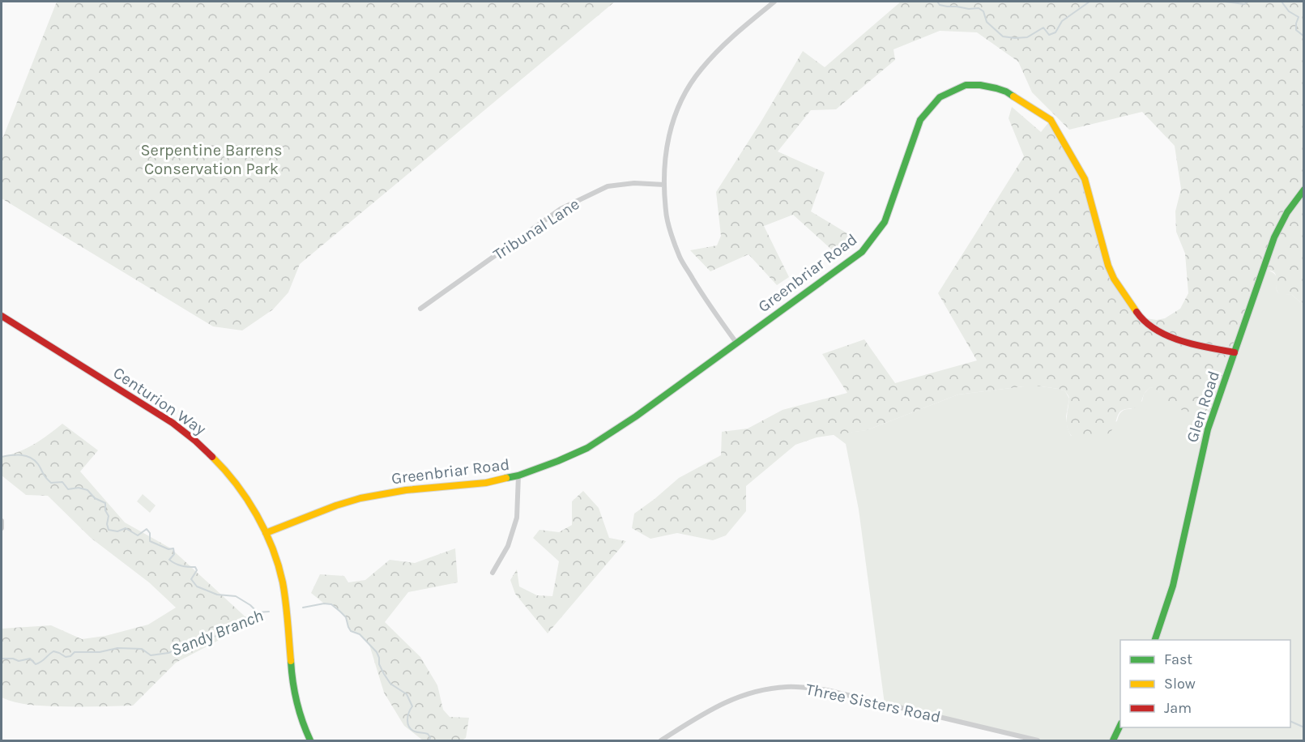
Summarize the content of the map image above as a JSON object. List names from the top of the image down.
{
  "streets": {
    "street": [
      "Tribunal Lane",
      "Greenbriar Road",
      "Centurion Way",
      "Glen Road",
      "Three Sisters Road"
    ]
  },
  "crossings": [
    ["Greenbriar Road", "Centurion Way"],
    ["Greenbriar Road", "Glen Road"]
  ],
  "water": ["Sandy Branch"],
  "parks": ["Serpentine Barrens Conservation Park"],
  "legend": ["Fast", "Slow", "Jam"]
}
